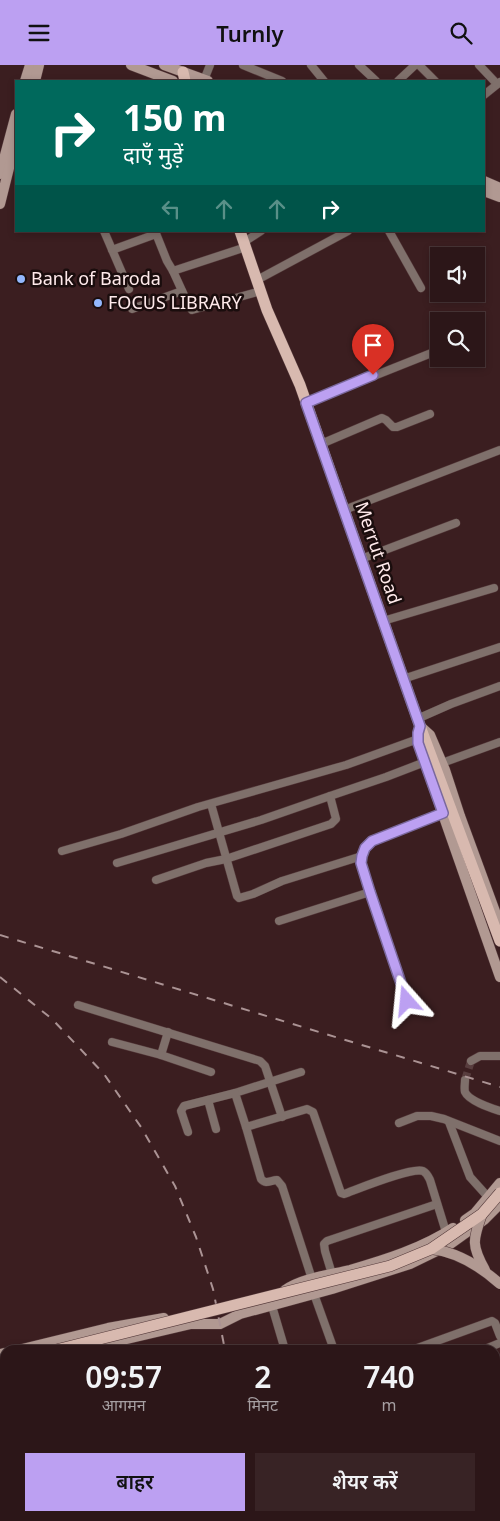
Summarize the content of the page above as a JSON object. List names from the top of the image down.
{
  "streets": {
    "main road": ["Merrut Road"]
  },
  "places": ["Bank of Baroda", "FOCUS LIBRARY"],
  "page": {
    "header": "Turnly",
    "turn": ["150 m", "दाएँ मुड़ें"],
    "eta": [
      "09:57",
      "आगमन",
      "2",
      "मिनट",
      "740",
      "m"
    ],
    "buttons": ["बाहर", "शेयर करें"]
  }
}
